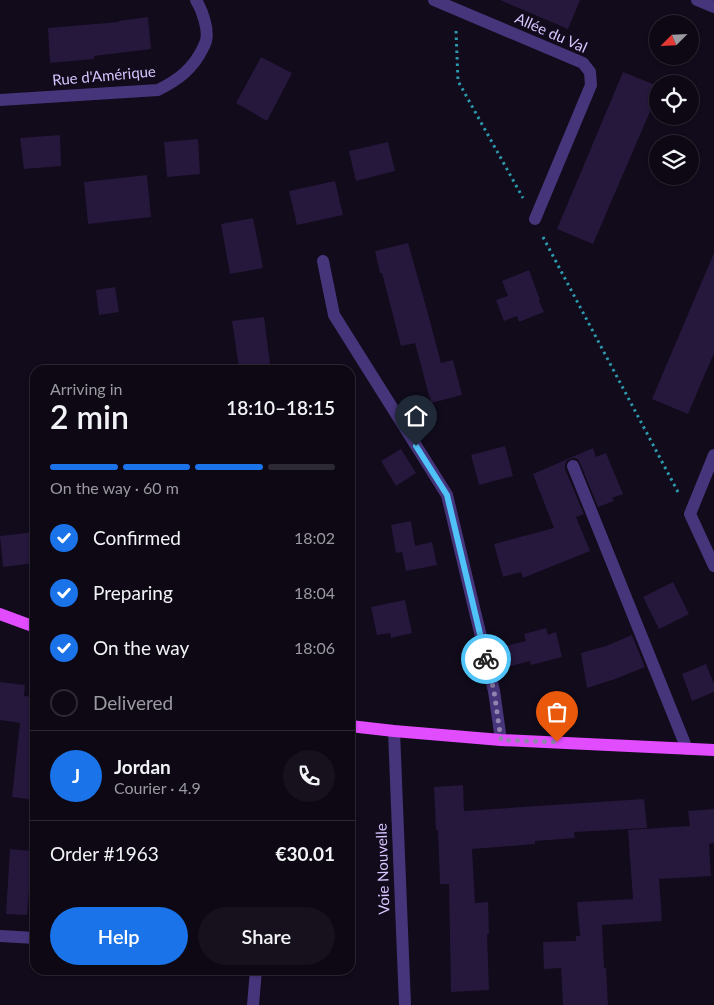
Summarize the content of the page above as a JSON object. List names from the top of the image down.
{
  "streets": {
    "street": ["Allée du Val", "Rue d'Amérique", "Voie Nouvelle"]
  },
  "north": "bottom left",
  "page": {
    "heading": ["2 min", "Arriving in", "18:10–18:15"],
    "panel": [
      "Jordan",
      "Courier · 4.9",
      "Order #1963",
      "€30.01"
    ],
    "bar": "On the way · 60 m",
    "list": [
      ["Confirmed", "18:02"],
      ["Preparing", "18:04"],
      ["On the way", "18:06"],
      "Delivered"
    ],
    "round": "J",
    "buttons": ["Help", "Share"]
  }
}
